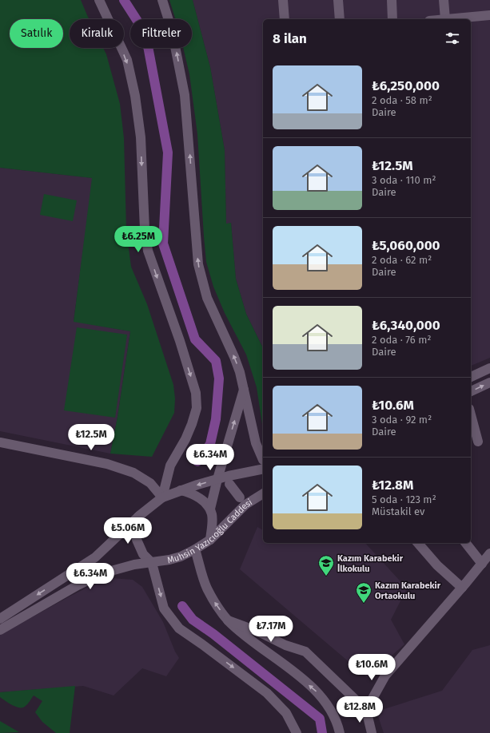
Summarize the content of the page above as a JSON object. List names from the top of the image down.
{
  "streets": {
    "street": ["Muhsin Yazıcıoğlu Caddesi"]
  },
  "places": {
    "school or university": ["Kazım Karabekir İlkokulu", "Kazım Karabekir Ortaokulu"]
  },
  "page": {
    "chip": ["Satılık", "Kiralık", "Filtreler"],
    "heading": "8 ilan",
    "list": [
      {
        "name": "₺6,250,000",
        "note": "2 oda · 58 m² · Daire"
      },
      {
        "name": "₺12.5M",
        "note": "3 oda · 110 m² · Daire"
      },
      {
        "name": "₺5,060,000",
        "note": "2 oda · 62 m² · Daire"
      },
      {
        "name": "₺6,340,000",
        "note": "2 oda · 76 m² · Daire"
      },
      {
        "name": "₺10.6M",
        "note": "3 oda · 92 m² · Daire"
      },
      {
        "name": "₺12.8M",
        "note": "5 oda · 123 m² · Müstakil ev"
      }
    ],
    "price": [
      "₺6.25M",
      "₺12.5M",
      "₺6.34M",
      "₺5.06M",
      "₺6.34M",
      "₺7.17M",
      "₺10.6M",
      "₺12.8M"
    ]
  }
}
